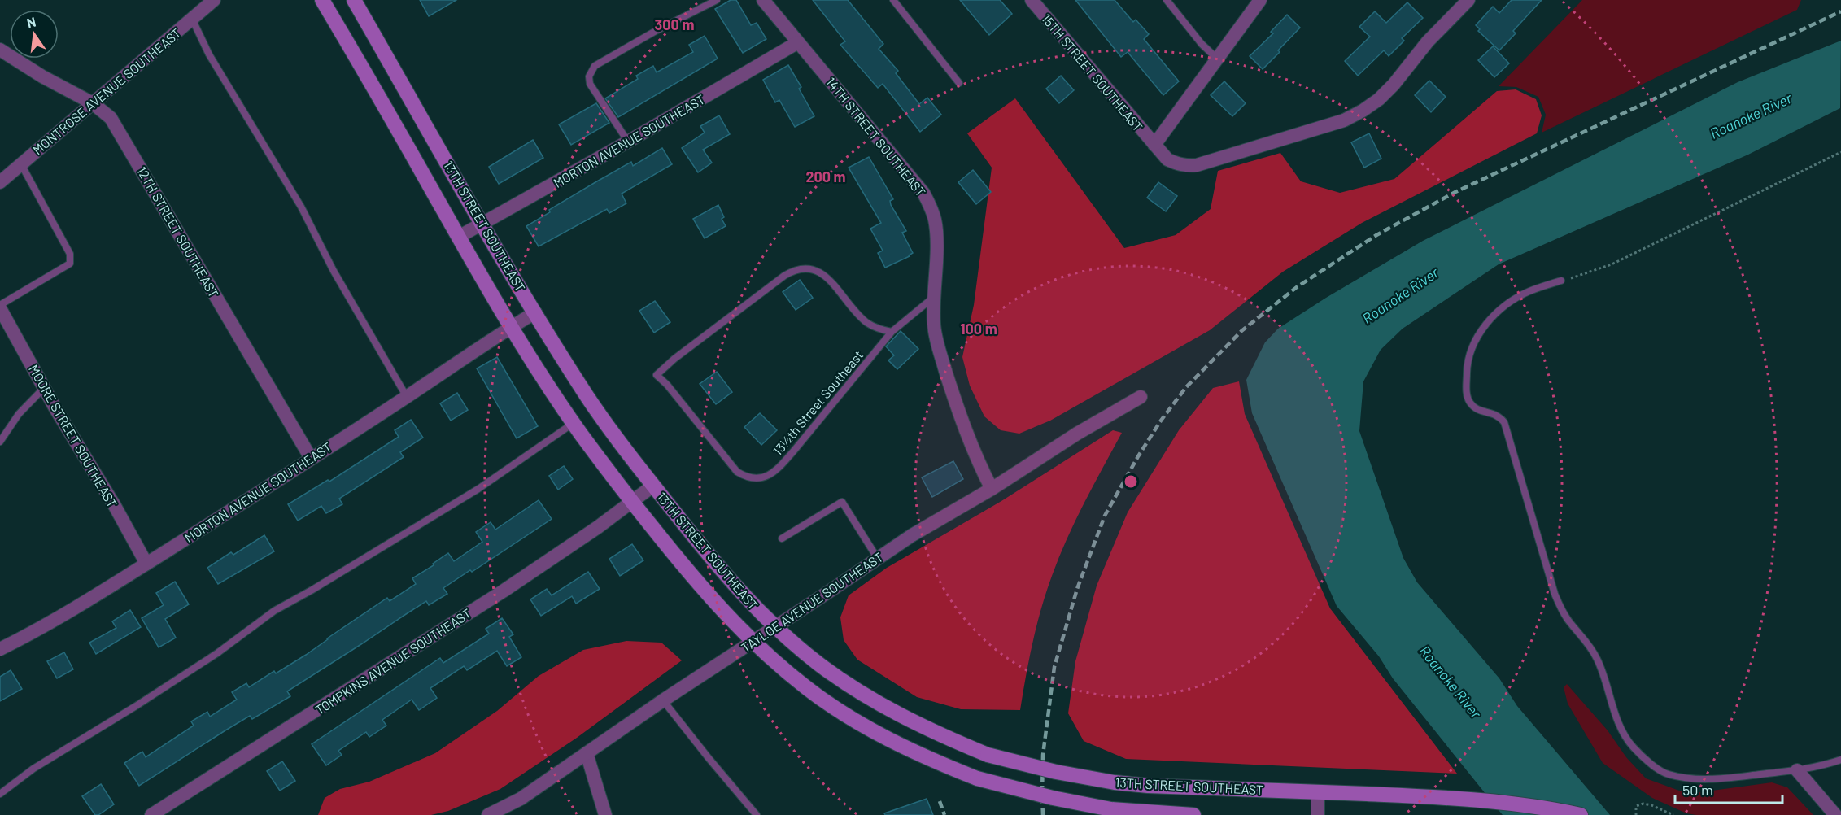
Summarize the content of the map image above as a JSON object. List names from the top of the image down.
{
  "streets": {
    "main road": ["13TH STREET SOUTHEAST"],
    "street": [
      "15TH STREET SOUTHEAST",
      "MONTROSE AVENUE SOUTHEAST",
      "14TH STREET SOUTHEAST",
      "MORTON AVENUE SOUTHEAST",
      "12TH STREET SOUTHEAST",
      "MOORE STREET SOUTHEAST",
      "TAYLOE AVENUE SOUTHEAST",
      "TOMPKINS AVENUE SOUTHEAST"
    ],
    "lane": ["13½th Street Southeast"]
  },
  "crossings": [
    ["MONTROSE AVENUE SOUTHEAST", "12TH STREET SOUTHEAST"],
    ["14TH STREET SOUTHEAST", "MORTON AVENUE SOUTHEAST"],
    ["14TH STREET SOUTHEAST", "TAYLOE AVENUE SOUTHEAST"],
    ["MORTON AVENUE SOUTHEAST", "13TH STREET SOUTHEAST"],
    ["MORTON AVENUE SOUTHEAST", "12TH STREET SOUTHEAST"],
    ["MORTON AVENUE SOUTHEAST", "MOORE STREET SOUTHEAST"],
    ["13TH STREET SOUTHEAST", "TAYLOE AVENUE SOUTHEAST"],
    ["13TH STREET SOUTHEAST", "TOMPKINS AVENUE SOUTHEAST"]
  ],
  "water": ["Roanoke River"],
  "scale_bar": "50 m",
  "north": "top",
  "rings": ["300 m", "200 m", "100 m"]
}
